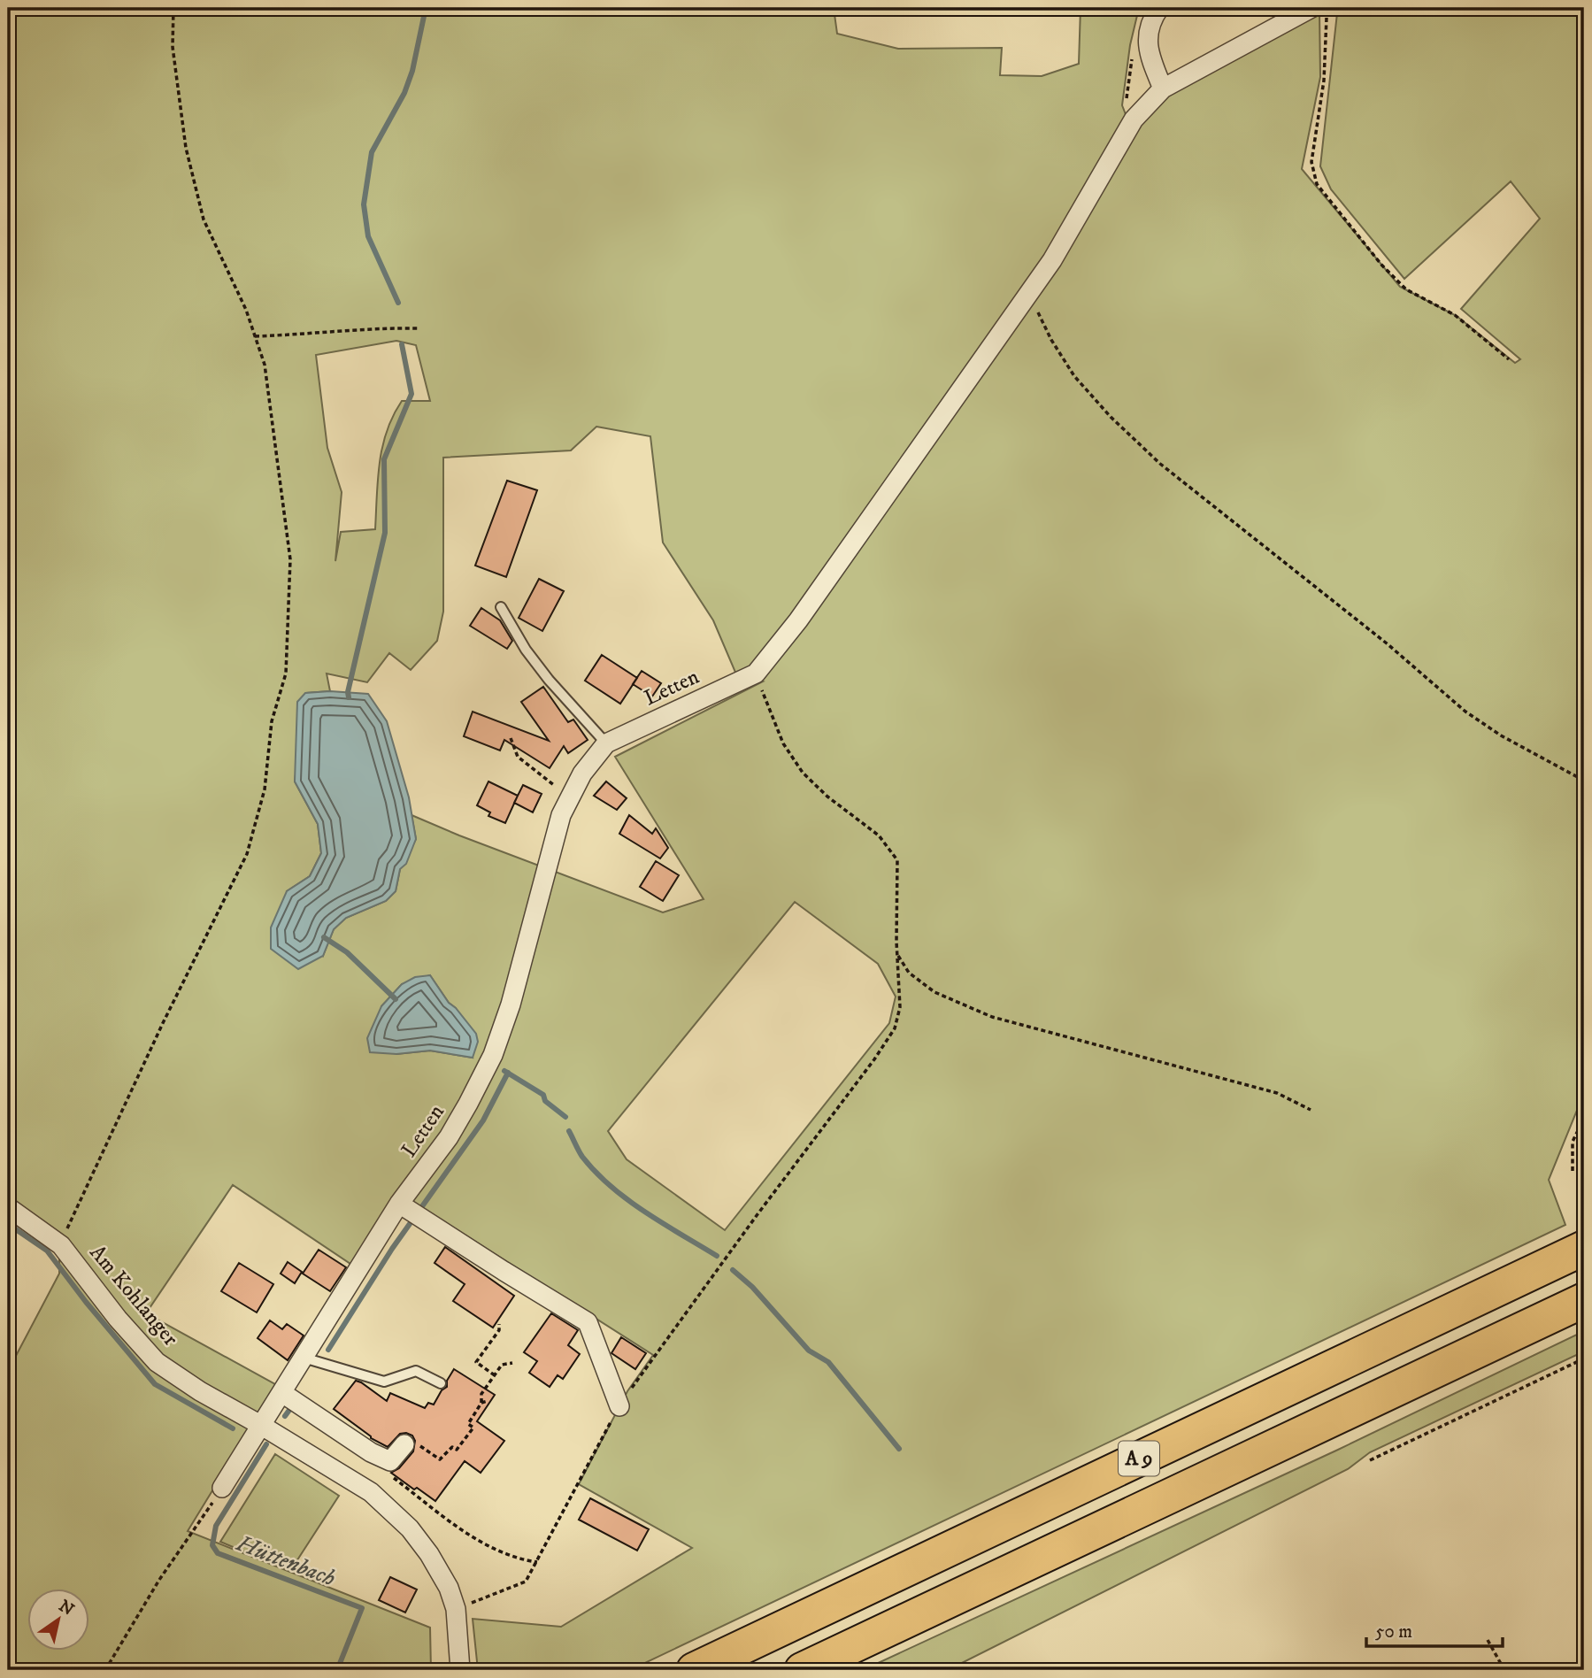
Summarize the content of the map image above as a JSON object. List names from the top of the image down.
{
  "streets": {
    "highway": ["A 9"],
    "street": ["Letten", "Am Kohlanger"]
  },
  "crossings": [
    ["Letten", "Am Kohlanger"]
  ],
  "water": ["Hüttenbach"],
  "scale_bar": "50 m",
  "north": "top right"
}
